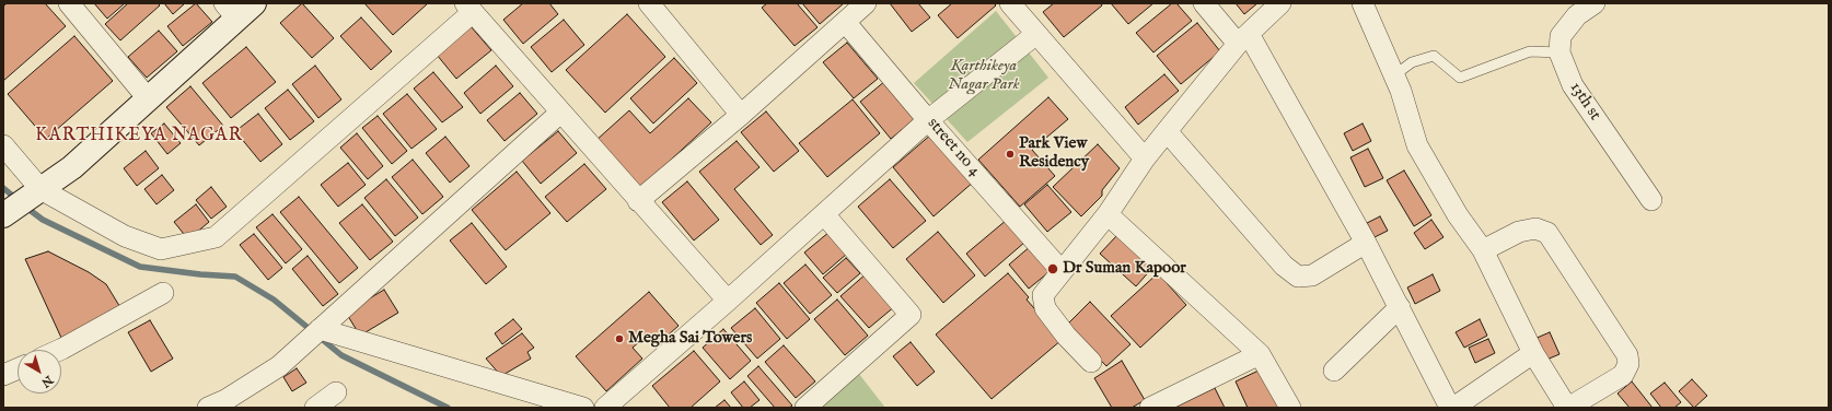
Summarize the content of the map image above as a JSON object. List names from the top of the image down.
{
  "streets": {
    "street": ["13th st", "street no 4"]
  },
  "districts": ["KARTHIKEYA NAGAR"],
  "parks": ["Karthikeya Nagar Park"],
  "places": ["Park View Residency", "Dr Suman Kapoor", "Megha Sai Towers"],
  "north": "bottom right"
}
